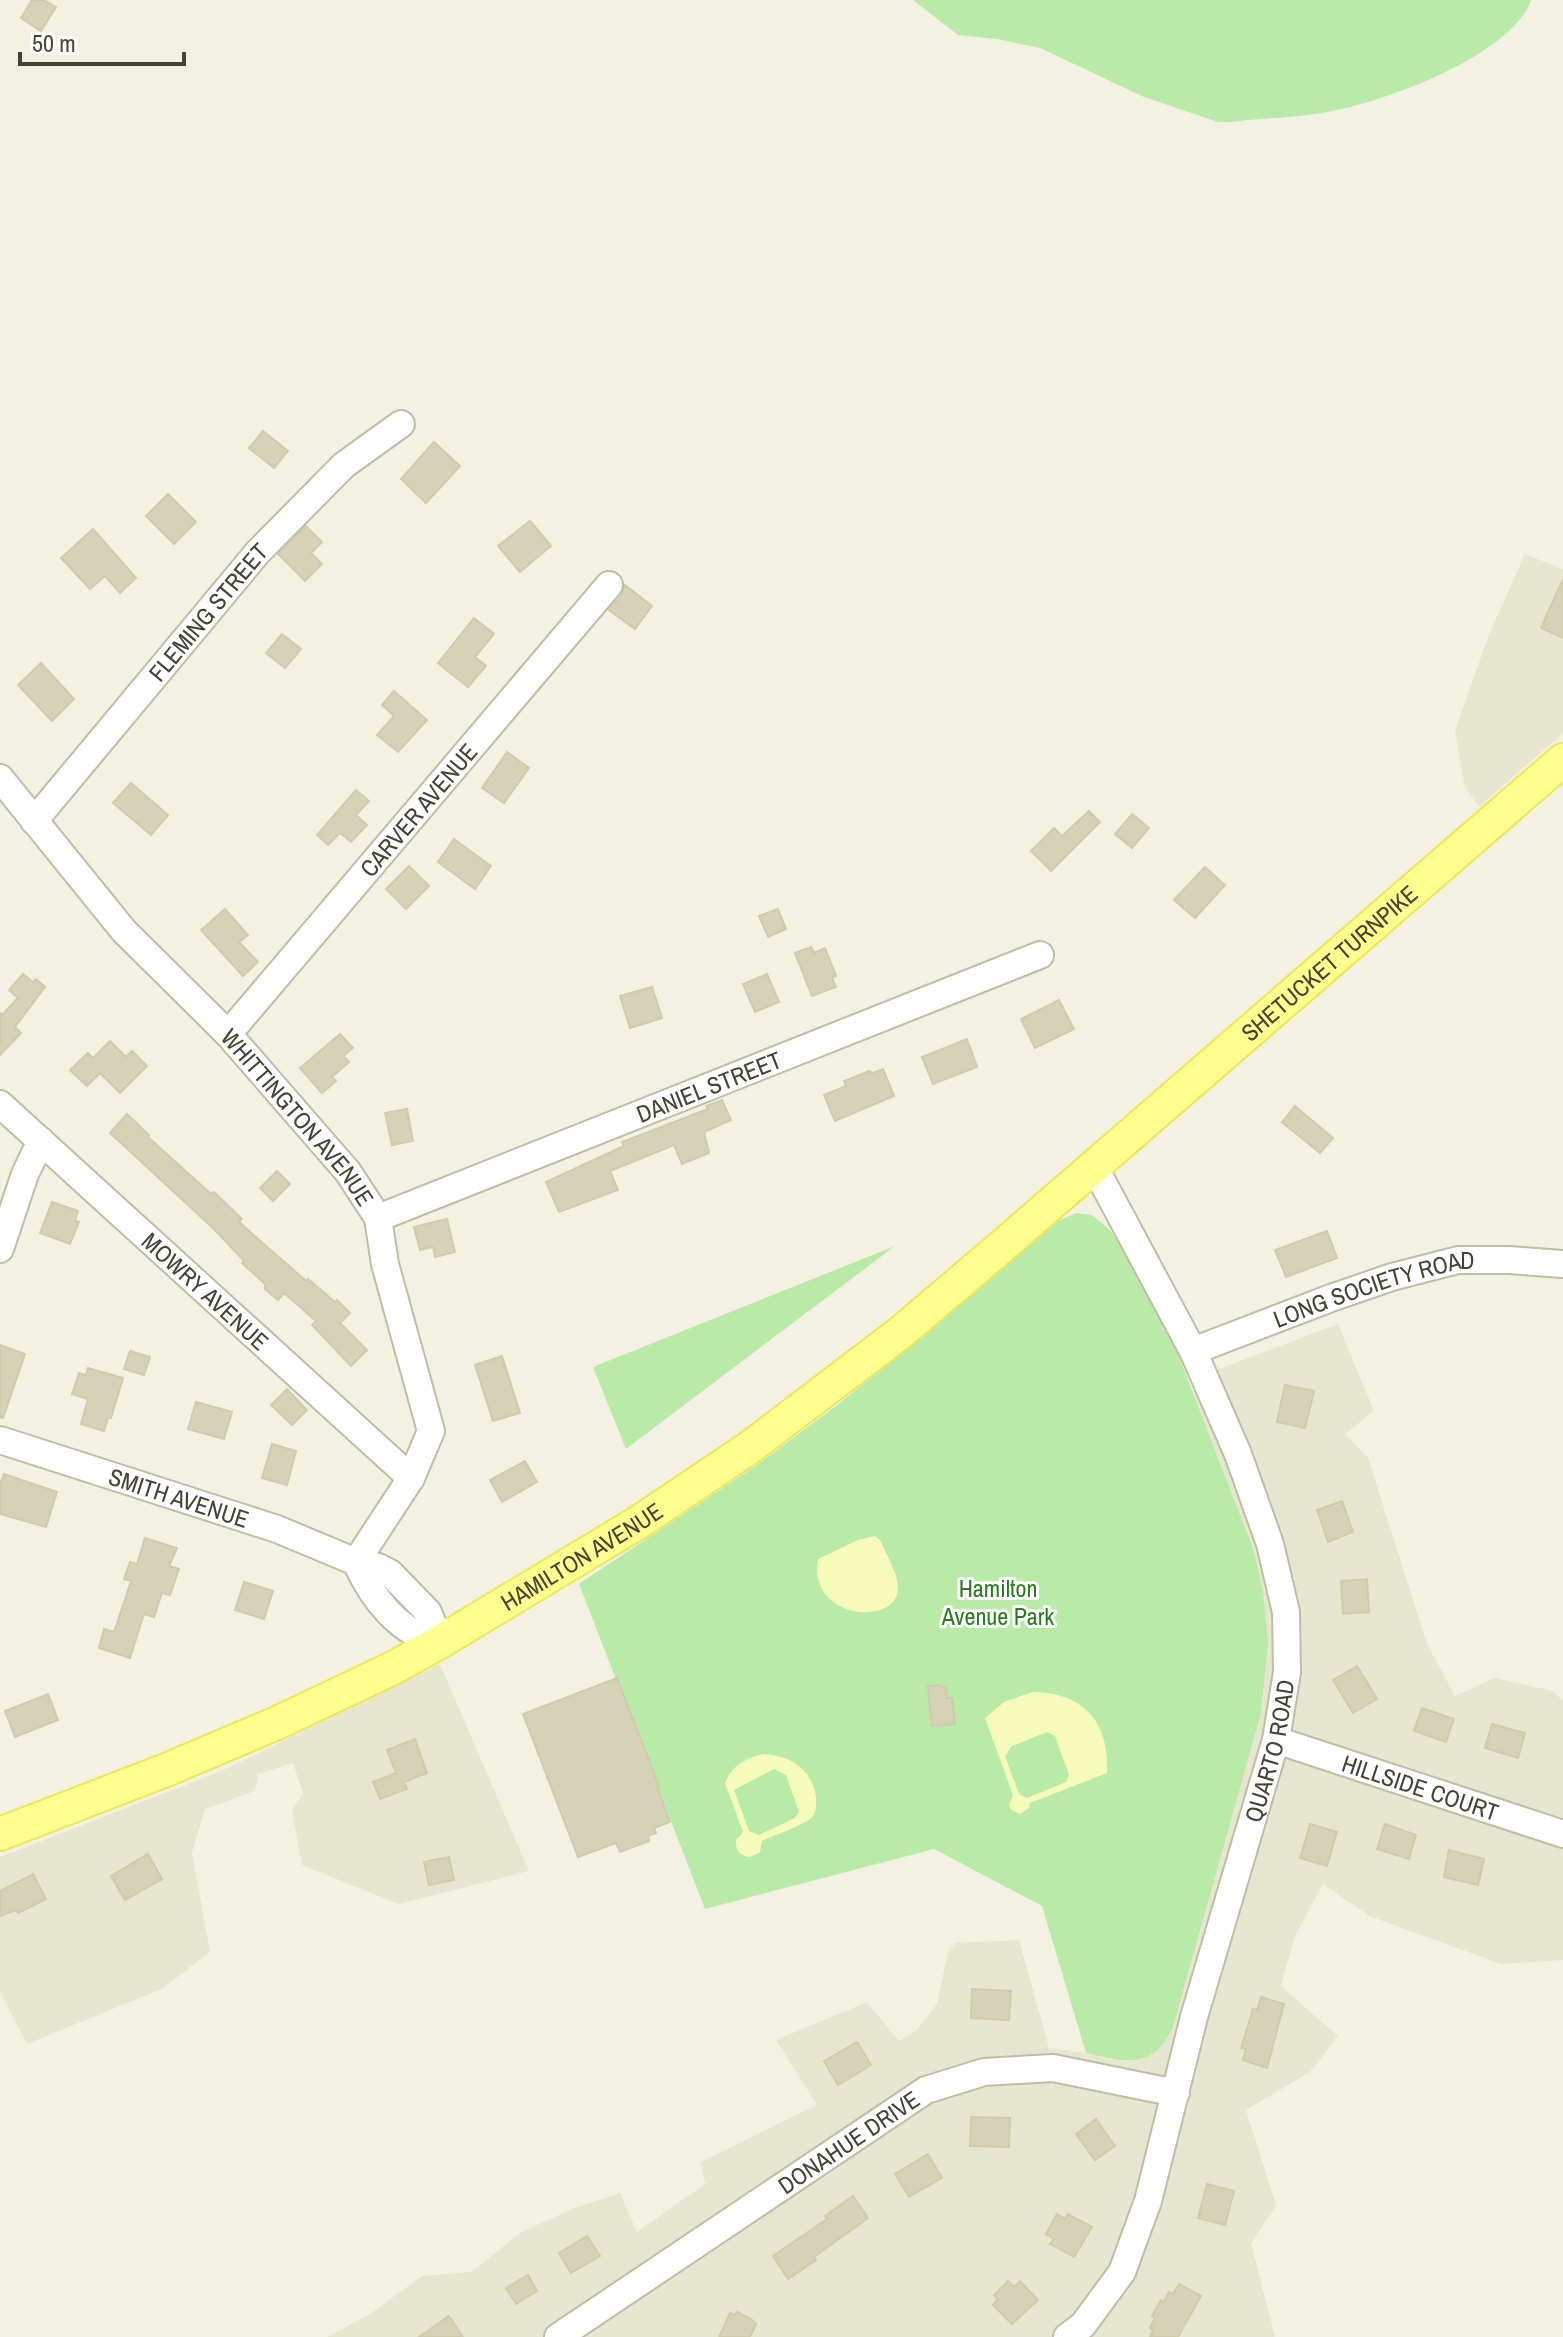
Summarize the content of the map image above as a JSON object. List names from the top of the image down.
{
  "streets": {
    "main road": ["SHETUCKET TURNPIKE", "HAMILTON AVENUE"],
    "street": [
      "FLEMING STREET",
      "CARVER AVENUE",
      "DANIEL STREET",
      "WHITTINGTON AVENUE",
      "MOWRY AVENUE",
      "LONG SOCIETY ROAD",
      "SMITH AVENUE",
      "QUARTO ROAD",
      "HILLSIDE COURT",
      "DONAHUE DRIVE"
    ]
  },
  "crossings": [
    ["FLEMING STREET", "WHITTINGTON AVENUE"],
    ["CARVER AVENUE", "WHITTINGTON AVENUE"],
    ["SHETUCKET TURNPIKE", "HAMILTON AVENUE"],
    ["SHETUCKET TURNPIKE", "QUARTO ROAD"],
    ["DANIEL STREET", "WHITTINGTON AVENUE"],
    ["WHITTINGTON AVENUE", "MOWRY AVENUE"],
    ["WHITTINGTON AVENUE", "SMITH AVENUE"],
    ["LONG SOCIETY ROAD", "QUARTO ROAD"],
    ["SMITH AVENUE", "HAMILTON AVENUE"],
    ["HAMILTON AVENUE", "QUARTO ROAD"],
    ["QUARTO ROAD", "HILLSIDE COURT"],
    ["QUARTO ROAD", "DONAHUE DRIVE"]
  ],
  "parks": ["Hamilton Avenue Park"],
  "scale_bar": "50 m"
}
